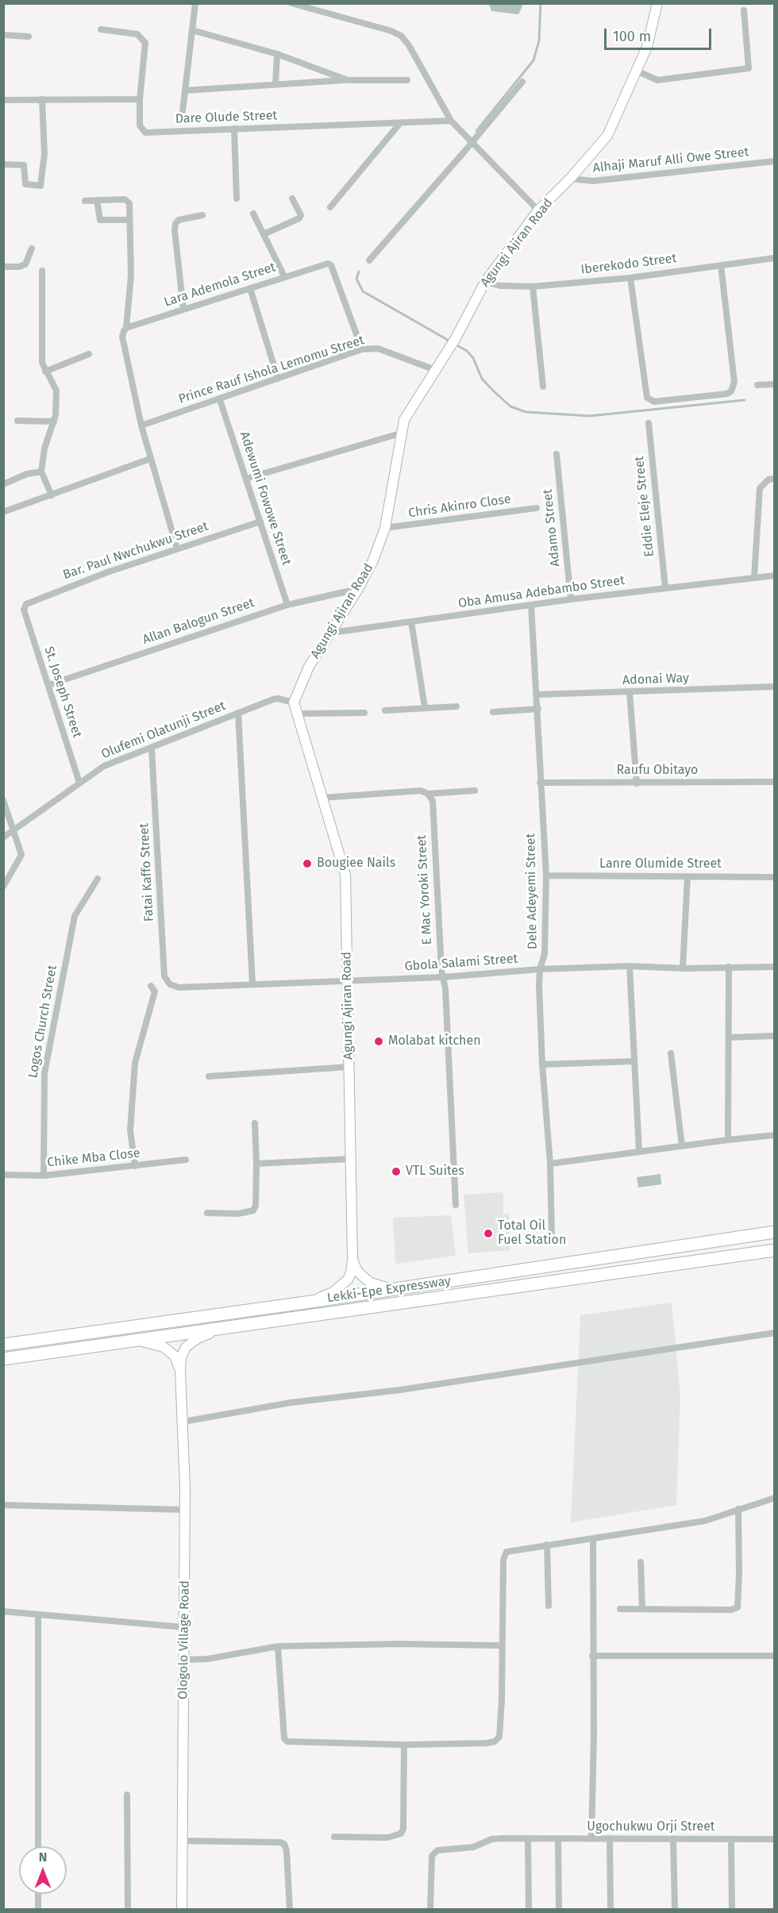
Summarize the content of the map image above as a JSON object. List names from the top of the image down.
{
  "streets": {
    "highway": ["Lekki-Epe Expressway"],
    "street": [
      "Dare Olude Street",
      "Alhaji Maruf Alli Owe Street",
      "Agungi Ajiran Road",
      "Iberekodo Street",
      "Lara Ademola Street",
      "Prince Rauf Ishola Lemomu Street",
      "Adewumi Fowowe Street",
      "Chris Akinro Close",
      "Eddie Eleje Street",
      "Adamo Street",
      "Bar. Paul Nwchukwu Street",
      "Oba Amusa Adebambo Street",
      "Allan Balogun Street",
      "Adonai Way",
      "St. Joseph Street",
      "Olufemi Olatunji Street",
      "Raufu Obitayo",
      "Lanre Olumide Street",
      "Fatai Kaffo Street",
      "E Mac Yoroki Street",
      "Dele Adeyemi Street",
      "Gbola Salami Street",
      "Logos Church Street",
      "Chike Mba Close",
      "Ologolo Village Road",
      "Ugochukwu Orji Street"
    ]
  },
  "crossings": [
    ["Alhaji Maruf Alli Owe Street", "Agungi Ajiran Road"],
    ["Agungi Ajiran Road", "Iberekodo Street"],
    ["Agungi Ajiran Road", "Prince Rauf Ishola Lemomu Street"],
    ["Agungi Ajiran Road", "Chris Akinro Close"],
    ["Agungi Ajiran Road", "Oba Amusa Adebambo Street"],
    ["Agungi Ajiran Road", "Allan Balogun Street"],
    ["Agungi Ajiran Road", "Olufemi Olatunji Street"],
    ["Agungi Ajiran Road", "Gbola Salami Street"],
    ["Lara Ademola Street", "Prince Rauf Ishola Lemomu Street"],
    ["Prince Rauf Ishola Lemomu Street", "Adewumi Fowowe Street"],
    ["Adewumi Fowowe Street", "Bar. Paul Nwchukwu Street"],
    ["Adewumi Fowowe Street", "Allan Balogun Street"],
    ["Eddie Eleje Street", "Oba Amusa Adebambo Street"],
    ["Adamo Street", "Oba Amusa Adebambo Street"],
    ["Bar. Paul Nwchukwu Street", "St. Joseph Street"],
    ["Oba Amusa Adebambo Street", "Dele Adeyemi Street"],
    ["Allan Balogun Street", "St. Joseph Street"],
    ["Adonai Way", "Dele Adeyemi Street"],
    ["St. Joseph Street", "Olufemi Olatunji Street"],
    ["Olufemi Olatunji Street", "Fatai Kaffo Street"],
    ["Raufu Obitayo", "Dele Adeyemi Street"],
    ["Lanre Olumide Street", "Dele Adeyemi Street"],
    ["Fatai Kaffo Street", "Gbola Salami Street"],
    ["E Mac Yoroki Street", "Gbola Salami Street"],
    ["Dele Adeyemi Street", "Gbola Salami Street"],
    ["Logos Church Street", "Chike Mba Close"]
  ],
  "places": [
    "Bougiee Nails",
    "Molabat kitchen",
    "VTL Suites",
    "Total Oil Fuel Station"
  ],
  "scale_bar": "100 m",
  "north": "top"
}
